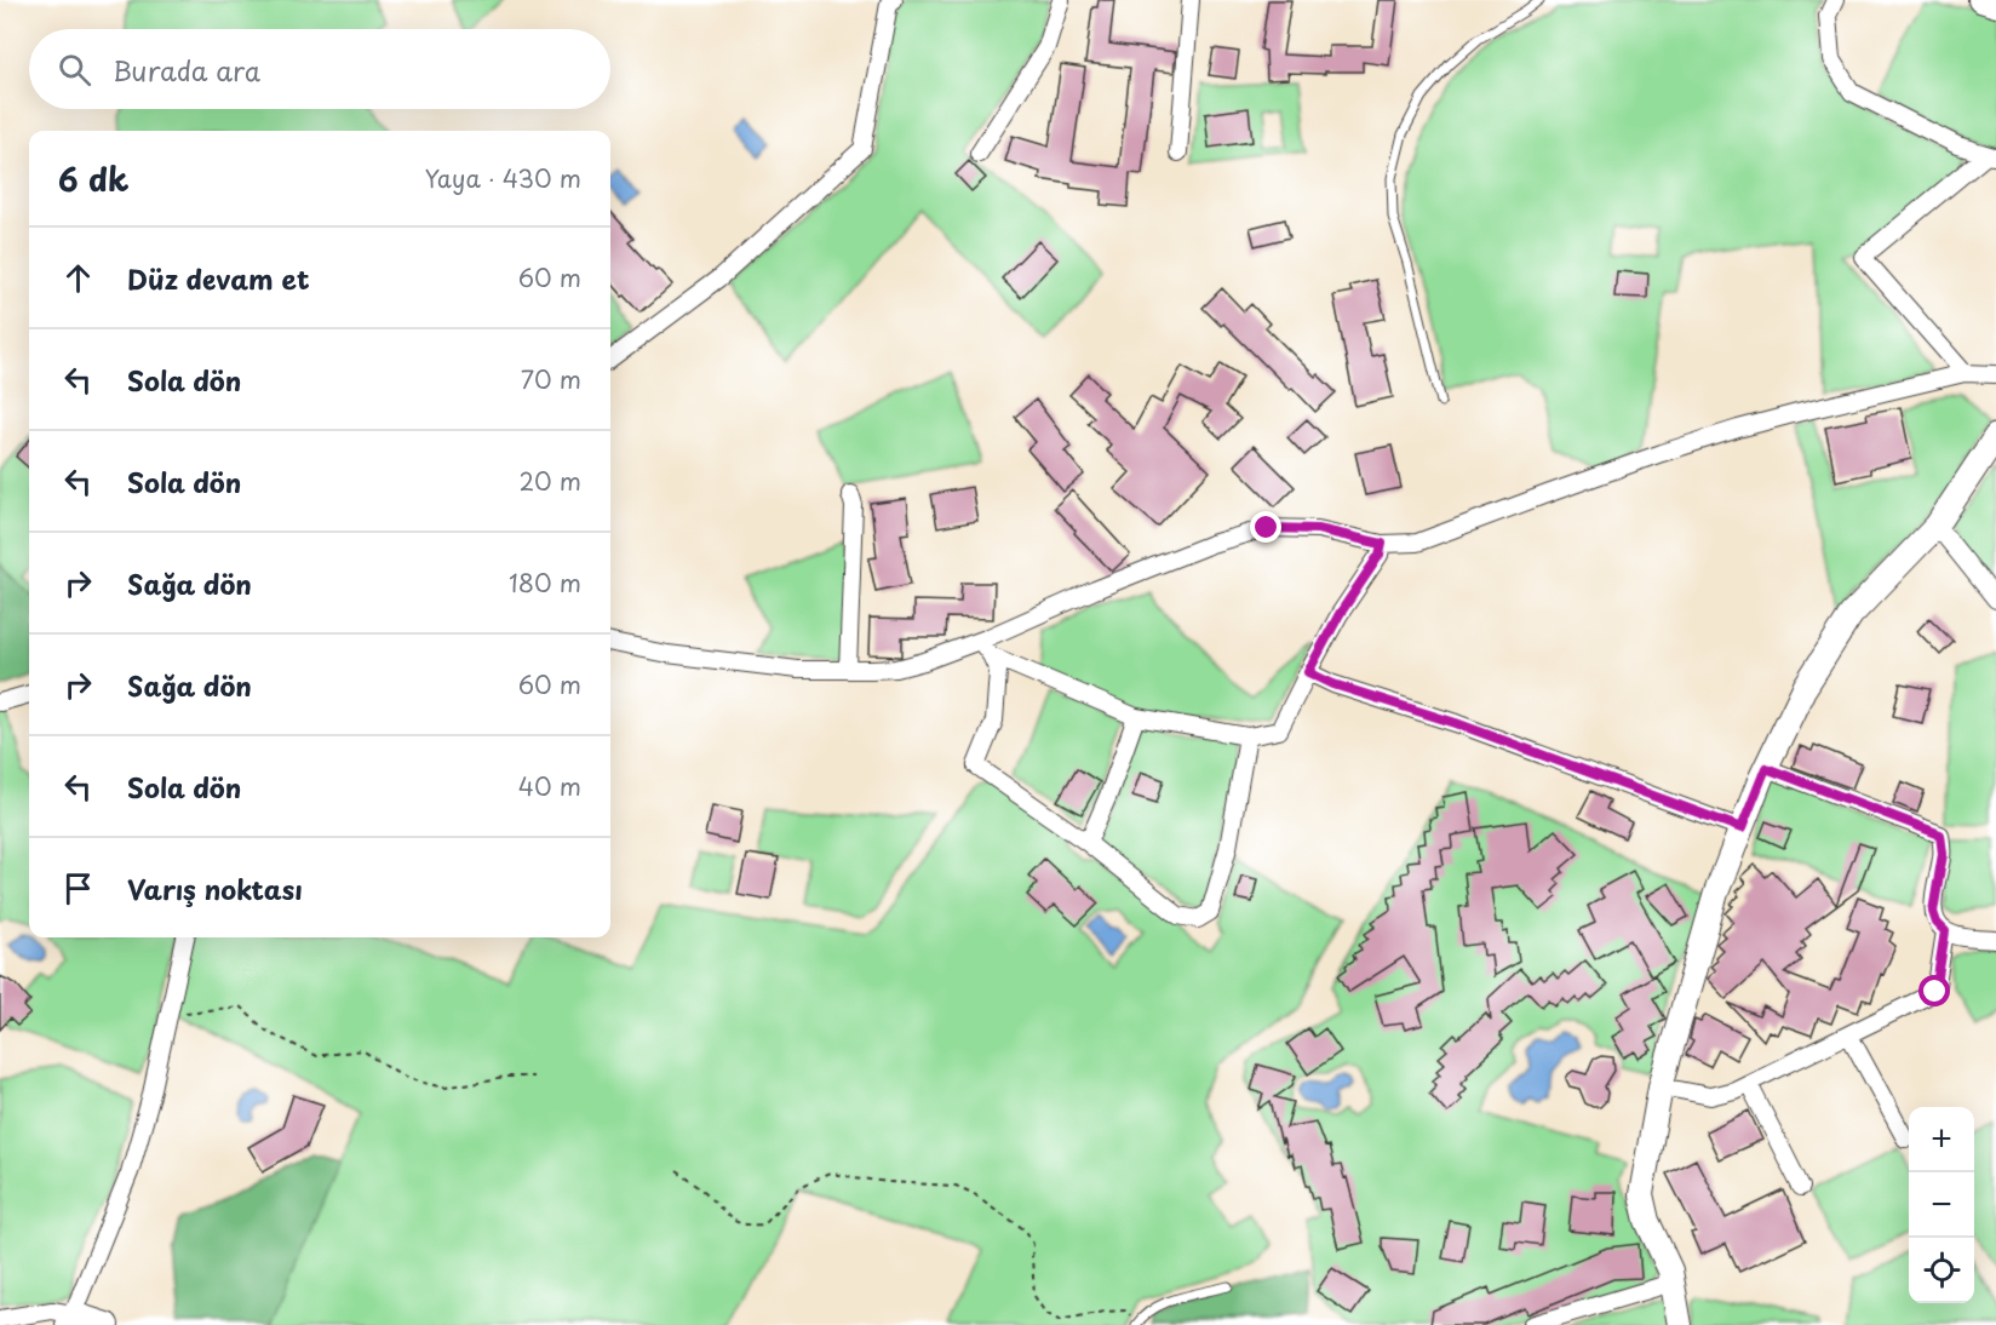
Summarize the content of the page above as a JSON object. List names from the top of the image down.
{
  "page": {
    "search": "Burada ara",
    "heading": ["6 dk", "Yaya · 430 m"],
    "list": [
      ["Düz devam et", "60 m"],
      ["Sola dön", "70 m"],
      ["Sola dön", "20 m"],
      ["Sağa dön", "180 m"],
      ["Sağa dön", "60 m"],
      ["Sola dön", "40 m"],
      "Varış noktası"
    ],
    "map_buttons": ["+", "−"]
  }
}
